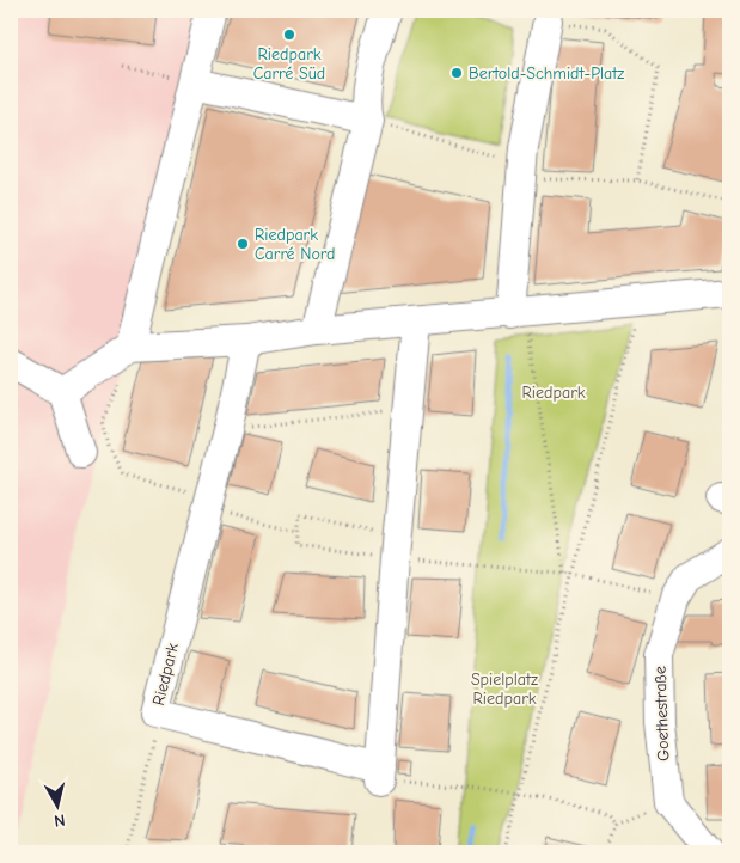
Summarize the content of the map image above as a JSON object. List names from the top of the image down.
{
  "streets": {
    "street": ["Riedpark", "Goethestraße"]
  },
  "parks": ["Riedpark", "Spielplatz Riedpark"],
  "places": ["Riedpark Carré Süd", "Bertold-Schmidt-Platz", "Riedpark Carré Nord"],
  "north": "bottom"
}
